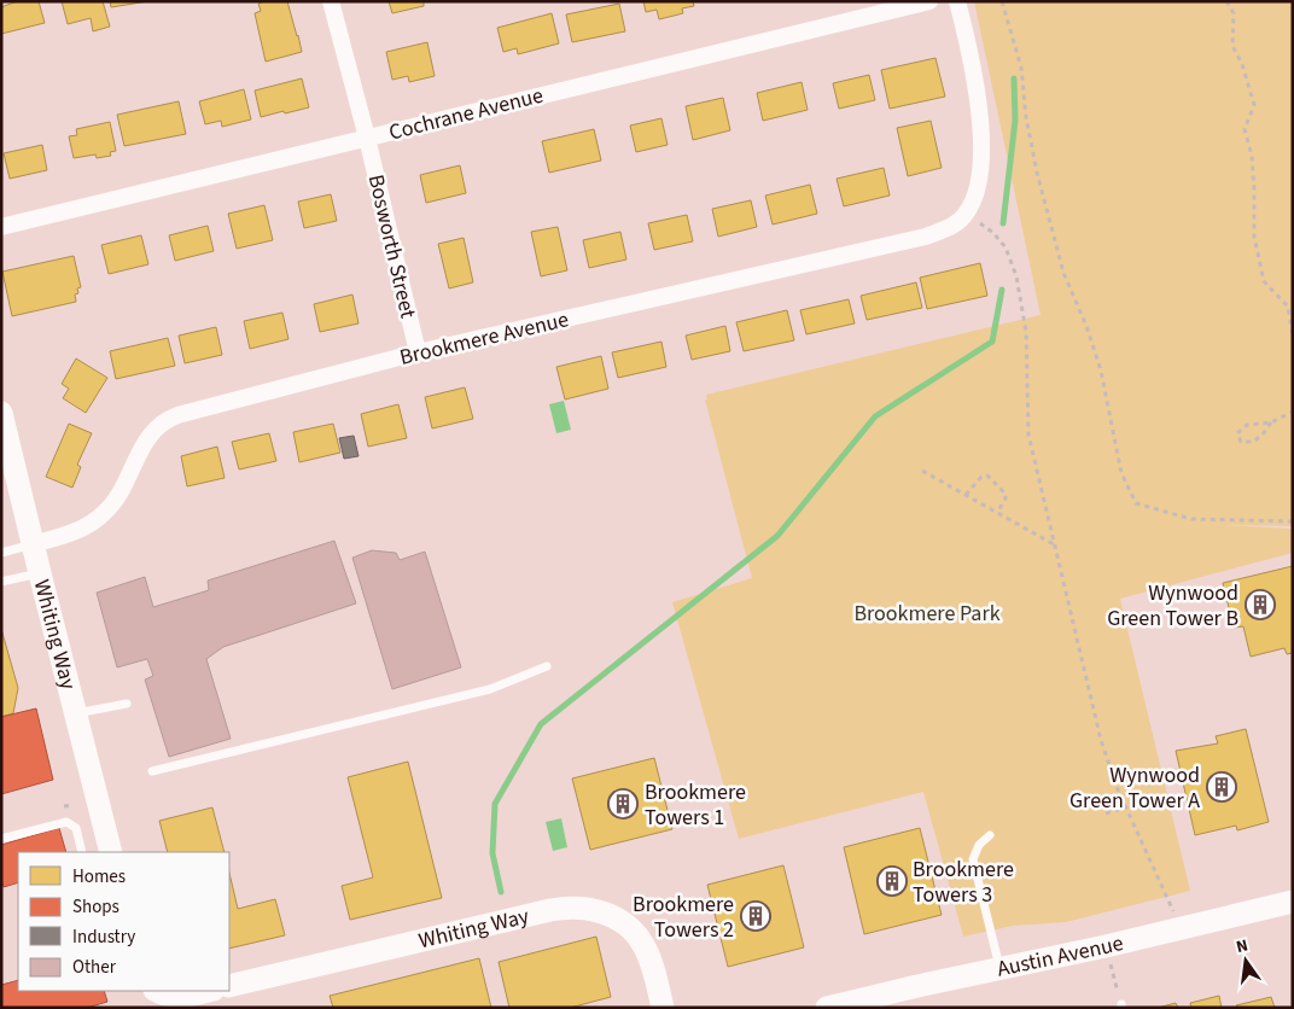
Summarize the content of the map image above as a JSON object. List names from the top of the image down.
{
  "streets": {
    "street": [
      "Cochrane Avenue",
      "Bosworth Street",
      "Brookmere Avenue",
      "Whiting Way",
      "Austin Avenue"
    ]
  },
  "crossings": [
    ["Cochrane Avenue", "Bosworth Street"],
    ["Bosworth Street", "Brookmere Avenue"],
    ["Brookmere Avenue", "Whiting Way"]
  ],
  "parks": ["Brookmere Park"],
  "places": {
    "building": [
      "Wynwood Green Tower B",
      "Wynwood Green Tower A",
      "Brookmere Towers 1",
      "Brookmere Towers 3",
      "Brookmere Towers 2"
    ]
  },
  "legend": [
    "Homes",
    "Shops",
    "Industry",
    "Other"
  ],
  "north": "top"
}
